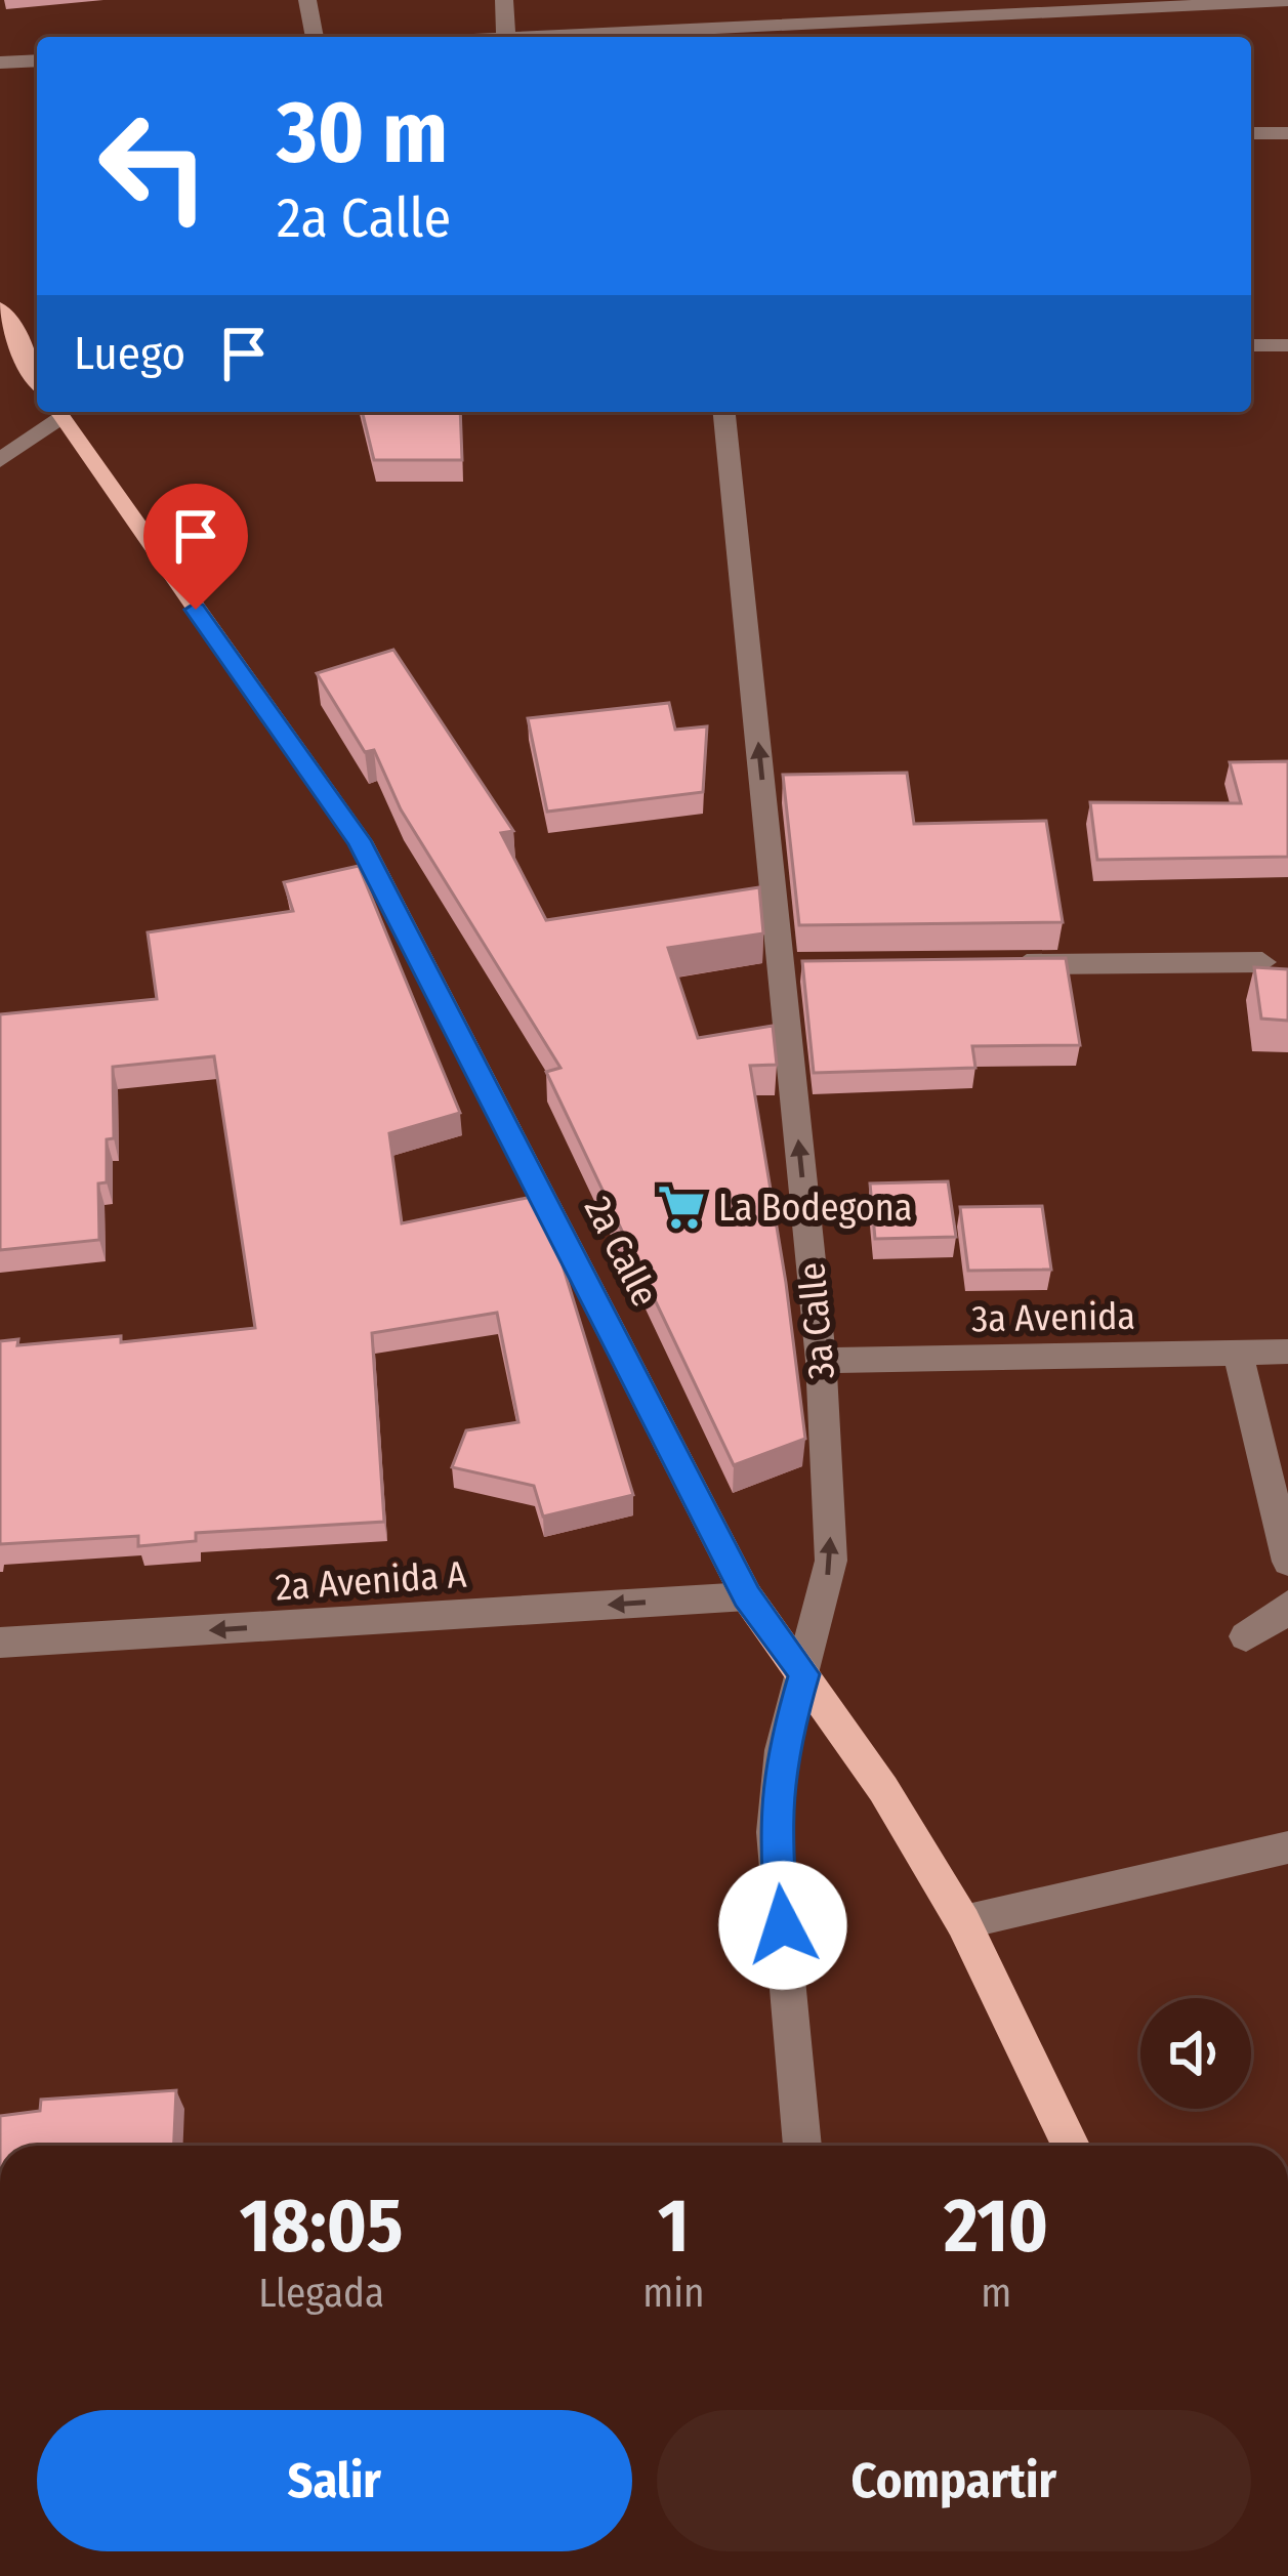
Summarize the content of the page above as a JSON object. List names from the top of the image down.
{
  "streets": {
    "main road": ["2a Calle"],
    "street": ["3a Avenida", "3a Calle", "2a Avenida A"]
  },
  "crossings": [
    ["2a Calle", "3a Calle"],
    ["2a Calle", "2a Avenida A"],
    ["3a Avenida", "3a Calle"]
  ],
  "one_way": ["3a Calle", "2a Avenida A"],
  "places": {
    "supermarket": ["La Bodegona"]
  },
  "page": {
    "turn": ["30 m", "2a Calle"],
    "then": "Luego",
    "eta": [
      "18:05",
      "Llegada",
      "1",
      "min",
      "210",
      "m"
    ],
    "buttons": ["Salir", "Compartir"]
  }
}
